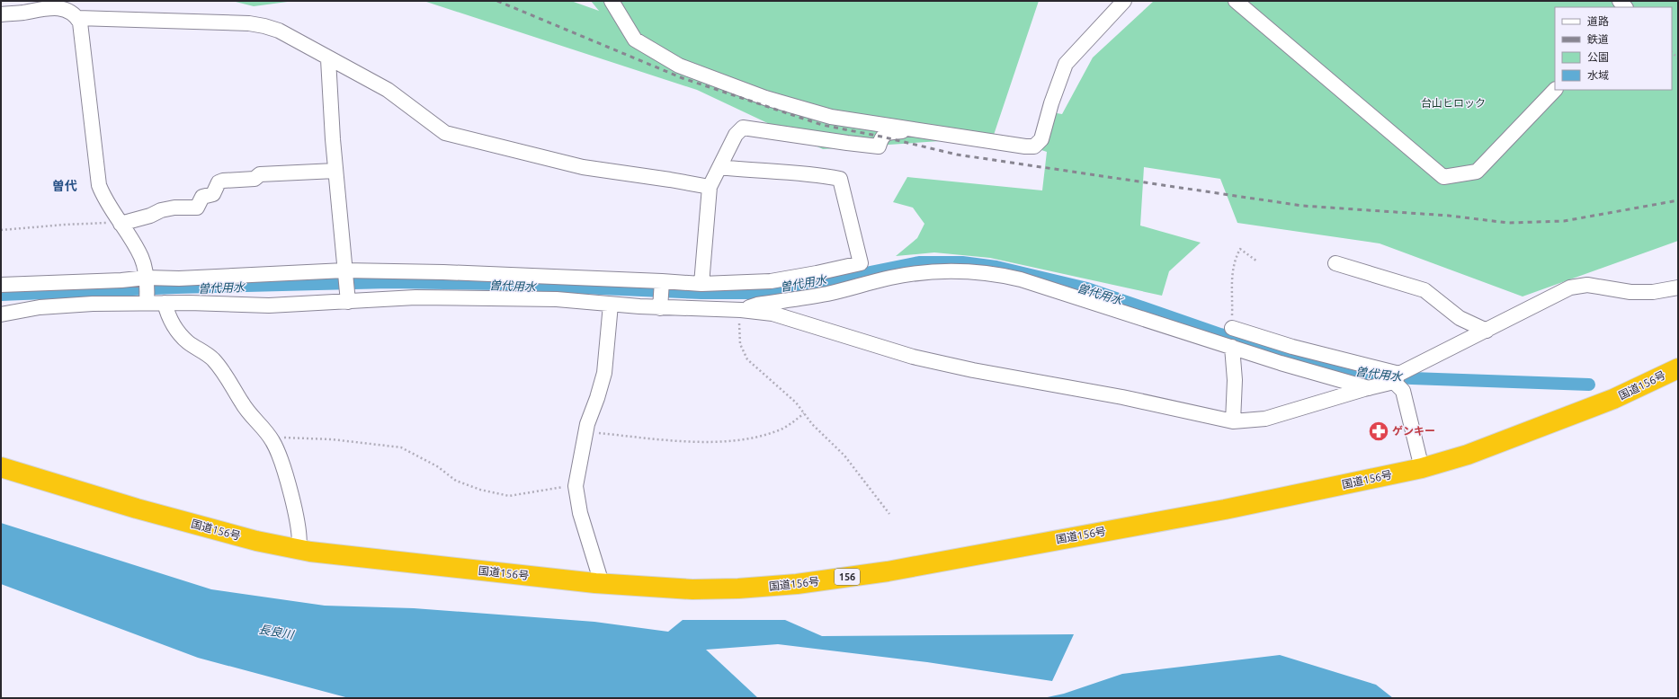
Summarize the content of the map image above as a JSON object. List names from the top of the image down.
{
  "streets": {
    "highway": ["国道156号", "156"]
  },
  "districts": ["曽代"],
  "water": ["曽代用水", "長良川"],
  "parks": ["台山ヒロック"],
  "places": {
    "pharmacy": ["ゲンキー"]
  },
  "legend": [
    "道路",
    "鉄道",
    "公園",
    "水域"
  ]
}
